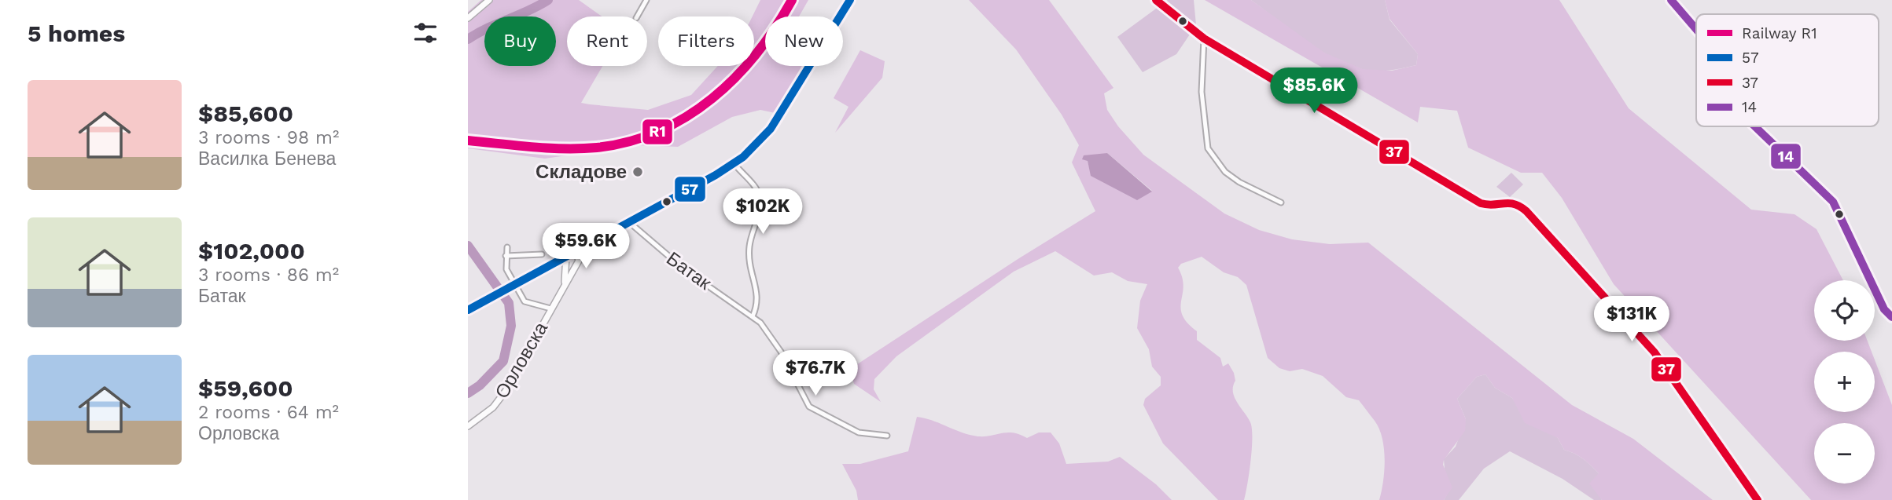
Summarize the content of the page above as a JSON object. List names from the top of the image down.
{
  "streets": {
    "street": ["Батак", "Орловска"]
  },
  "places": ["Складове"],
  "lines": [
    "rail line R1",
    "transit line 57",
    "transit line 37",
    "transit line 14"
  ],
  "legend": [
    "Railway R1",
    "57",
    "37",
    "14"
  ],
  "page": {
    "heading": "5 homes",
    "chip": [
      "Buy",
      "Rent",
      "Filters",
      "New"
    ],
    "list": [
      {
        "name": "$85,600",
        "note": "3 rooms · 98 m² · Василка Бенева"
      },
      {
        "name": "$102,000",
        "note": "3 rooms · 86 m² · Батак"
      },
      {
        "name": "$59,600",
        "note": "2 rooms · 64 m² · Орловска"
      }
    ],
    "price": [
      "$85.6K",
      "$102K",
      "$59.6K",
      "$131K",
      "$76.7K"
    ],
    "map_buttons": ["+", "−"]
  }
}
